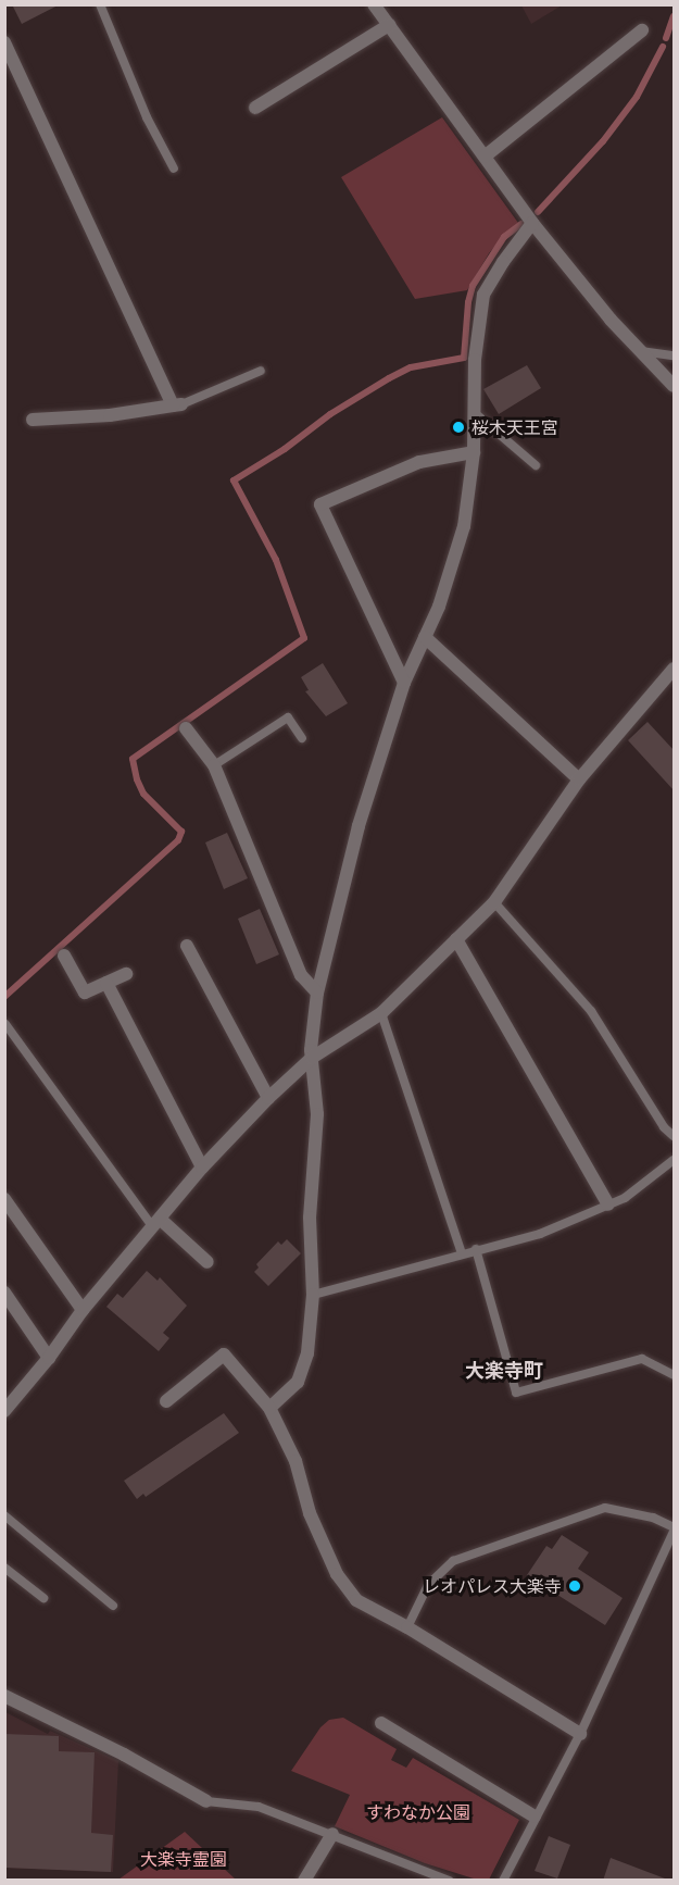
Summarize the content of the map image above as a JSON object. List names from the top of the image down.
{
  "districts": ["大楽寺町"],
  "parks": ["すわなか公園", "大楽寺霊園"],
  "places": ["桜木天王宮", "レオパレス大楽寺"]
}
